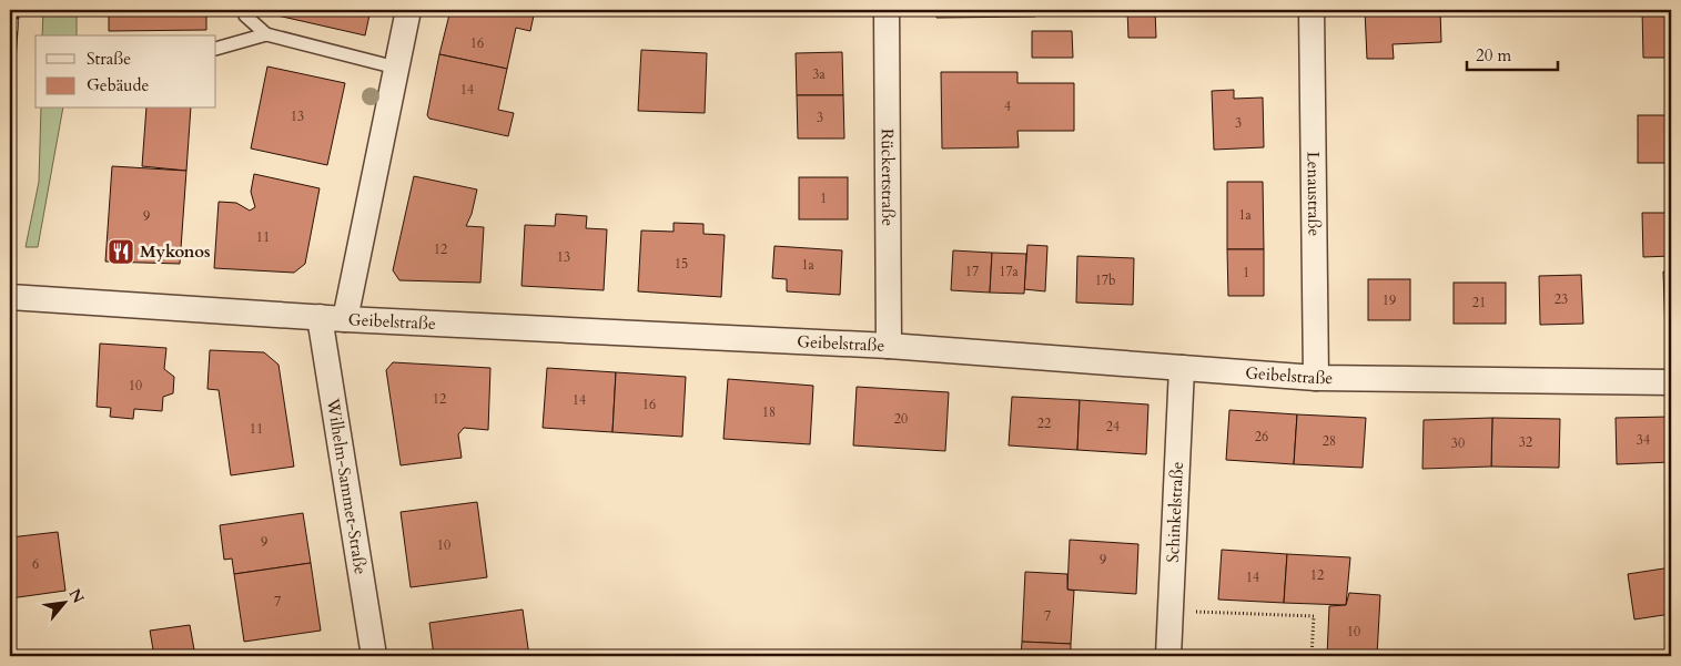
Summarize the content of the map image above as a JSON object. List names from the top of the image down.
{
  "streets": {
    "street": [
      "Rückertstraße",
      "Lenaustraße",
      "Geibelstraße",
      "Wilhelm-Sammet-Straße",
      "Schinkelstraße"
    ]
  },
  "crossings": [
    ["Rückertstraße", "Geibelstraße"],
    ["Lenaustraße", "Geibelstraße"],
    ["Geibelstraße", "Wilhelm-Sammet-Straße"],
    ["Geibelstraße", "Schinkelstraße"]
  ],
  "places": {
    "restaurant": ["Mykonos"]
  },
  "house_numbers": [
    "16",
    "3a",
    "14",
    "4",
    "13",
    "3",
    "3",
    "1",
    "1a",
    "9",
    "11",
    "12",
    "13",
    "15",
    "1a",
    "17",
    "17a",
    "1",
    "17b",
    "23",
    "19",
    "21",
    "10",
    "12",
    "14",
    "16",
    "18",
    "20",
    "22",
    "24",
    "11",
    "26",
    "34",
    "28",
    "32",
    "30",
    "9",
    "10",
    "9",
    "6",
    "12",
    "14",
    "7",
    "7",
    "10"
  ],
  "legend": ["Straße", "Gebäude"],
  "scale_bar": "20 m",
  "north": "top right"
}
